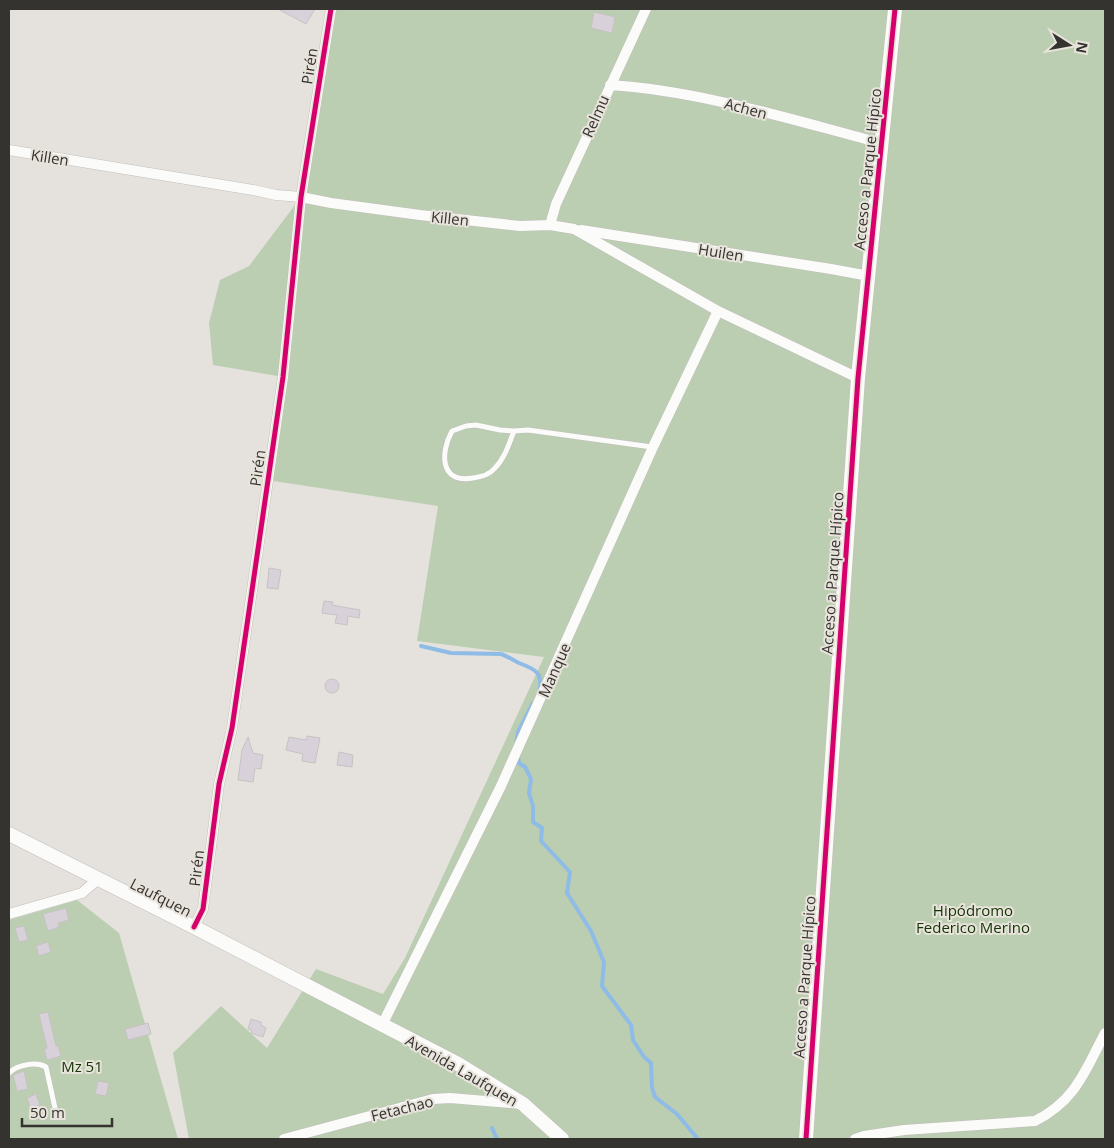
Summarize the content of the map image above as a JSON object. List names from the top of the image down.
{
  "streets": {
    "street": [
      "Pirén",
      "Achen",
      "Relmu",
      "Killen",
      "Acceso a Parque Hípico",
      "Huilen",
      "Manque",
      "Laufquen",
      "Avenida Laufquen",
      "Fetachao"
    ]
  },
  "crossings": [
    ["Pirén", "Killen"],
    ["Pirén", "Laufquen"],
    ["Achen", "Relmu"],
    ["Achen", "Acceso a Parque Hípico"],
    ["Relmu", "Killen"],
    ["Killen", "Acceso a Parque Hípico"],
    ["Killen", "Huilen"],
    ["Killen", "Manque"],
    ["Acceso a Parque Hípico", "Huilen"],
    ["Manque", "Laufquen"],
    ["Manque", "Avenida Laufquen"],
    ["Laufquen", "Avenida Laufquen"],
    ["Avenida Laufquen", "Fetachao"]
  ],
  "parks": ["Hipódromo Federico Merino", "Mz 51"],
  "scale_bar": "50 m",
  "north": "right"
}
